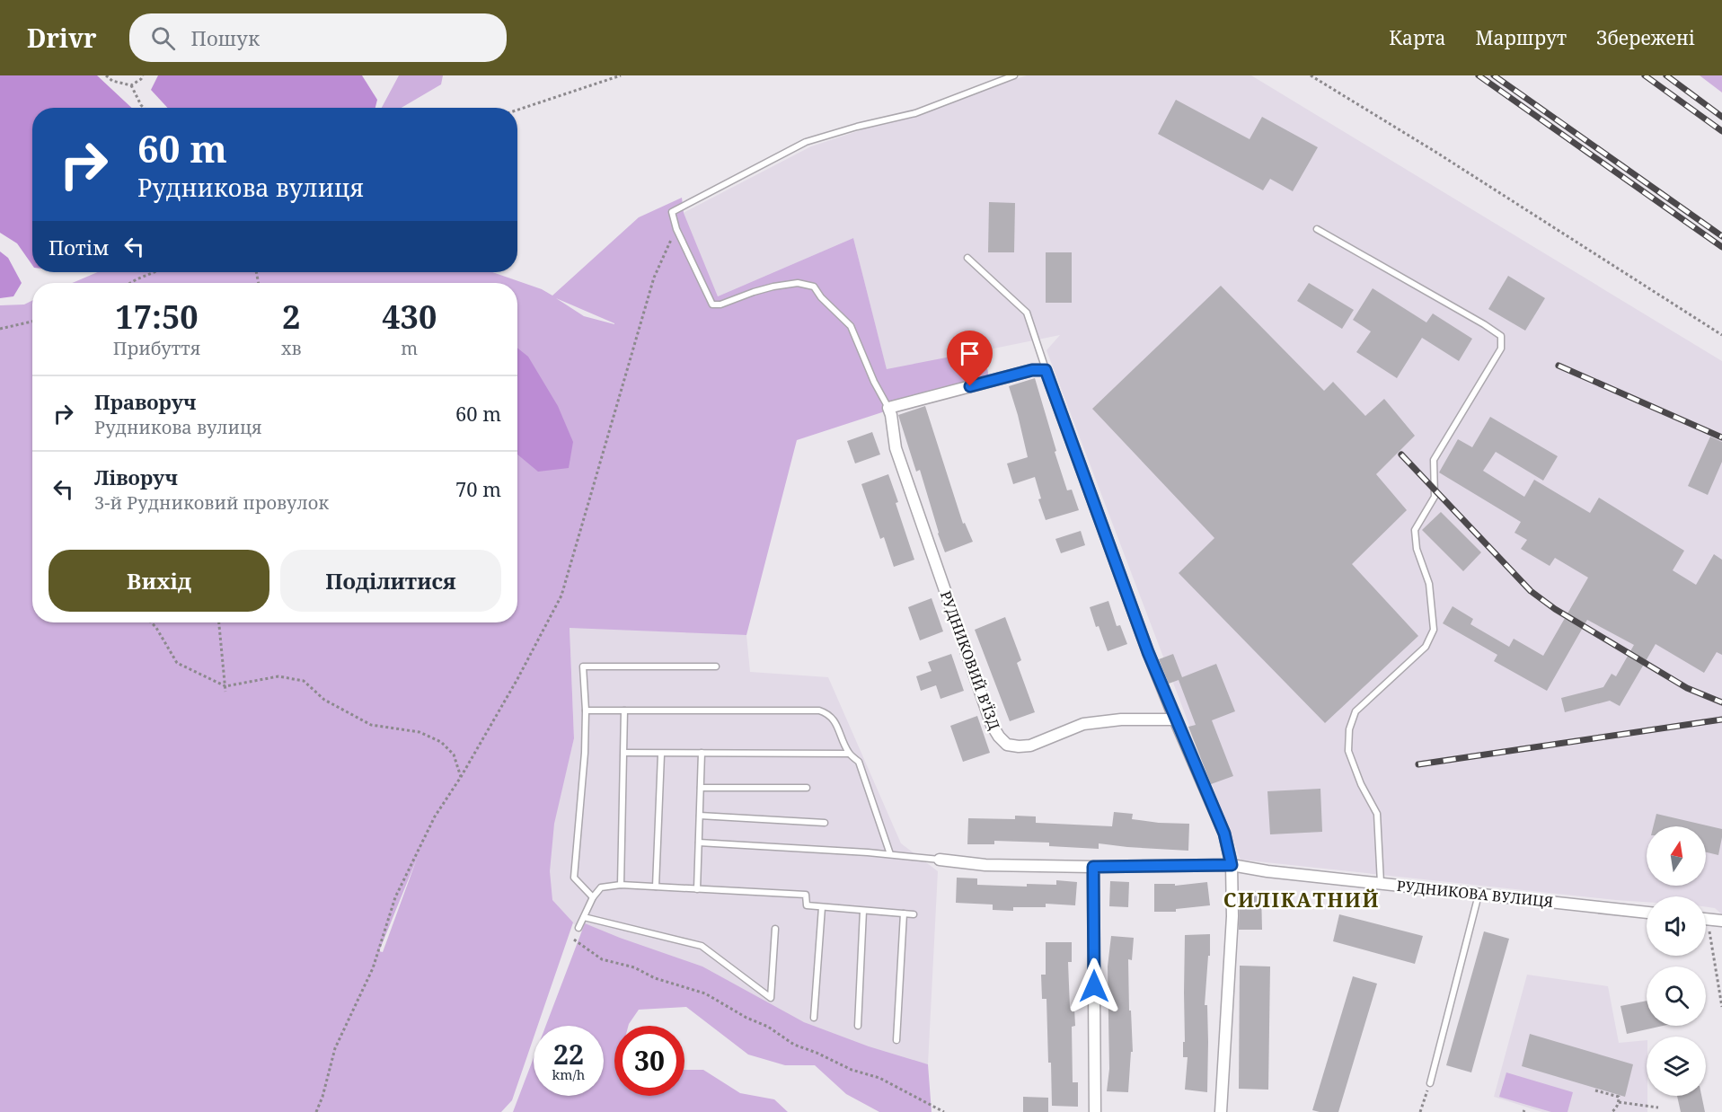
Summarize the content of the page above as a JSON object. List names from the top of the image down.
{
  "streets": {
    "street": ["РУДНИКОВИЙ В’ЇЗД", "РУДНИКОВА ВУЛИЦЯ"]
  },
  "districts": ["СИЛІКАТНИЙ"],
  "north": "top",
  "page": {
    "header": "Drivr",
    "search": "Пошук",
    "nav": ["Карта", "Маршрут", "Збережені"],
    "turn": ["60 m", "Рудникова вулиця"],
    "then": "Потім",
    "eta": [
      "17:50",
      "Прибуття",
      "2",
      "хв",
      "430",
      "m"
    ],
    "list": [
      {
        "name": "Праворуч",
        "note": "Рудникова вулиця",
        "value": "60 m"
      },
      {
        "name": "Ліворуч",
        "note": "3-й Рудниковий провулок",
        "value": "70 m"
      }
    ],
    "buttons": ["Вихід", "Поділитися"],
    "speed": "22 km/h",
    "limit": "30"
  }
}
